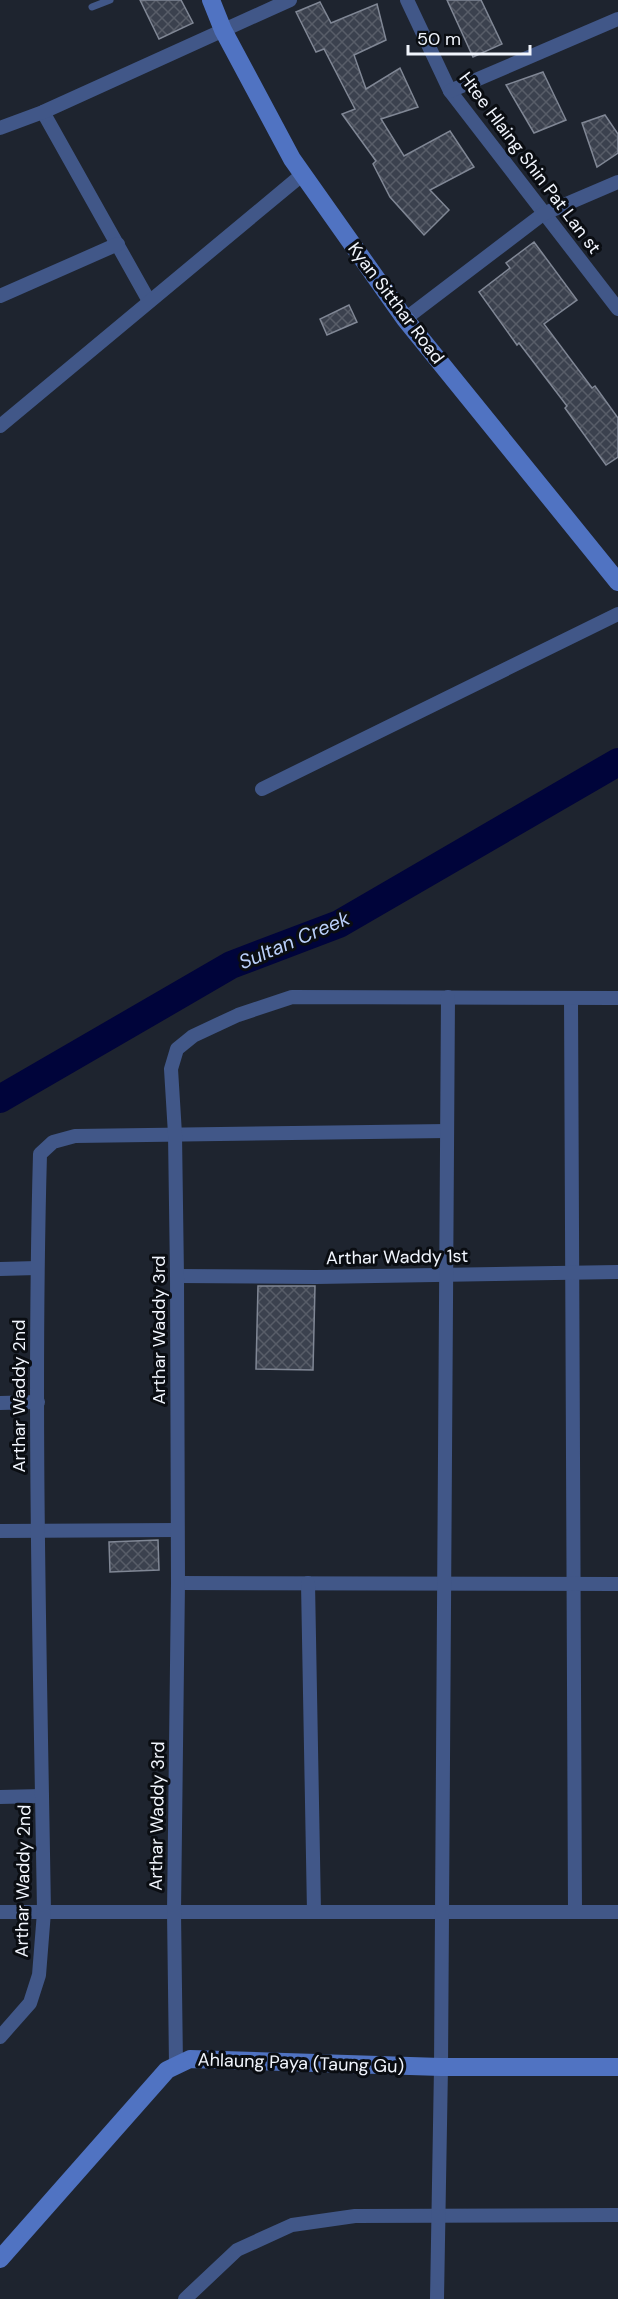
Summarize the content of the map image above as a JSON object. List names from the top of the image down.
{
  "streets": {
    "street": [
      "Htee Hlaing Shin Pat Lan st",
      "Kyan Sitthar Road",
      "Arthar Waddy 1st",
      "Arthar Waddy 3rd",
      "Arthar Waddy 2nd",
      "Ahlaung Paya (Taung Gu)"
    ]
  },
  "crossings": [
    ["Arthar Waddy 1st", "Arthar Waddy 3rd"],
    ["Arthar Waddy 3rd", "Arthar Waddy 2nd"],
    ["Arthar Waddy 3rd", "Ahlaung Paya (Taung Gu)"]
  ],
  "water": ["Sultan Creek"],
  "scale_bar": "50 m"
}
